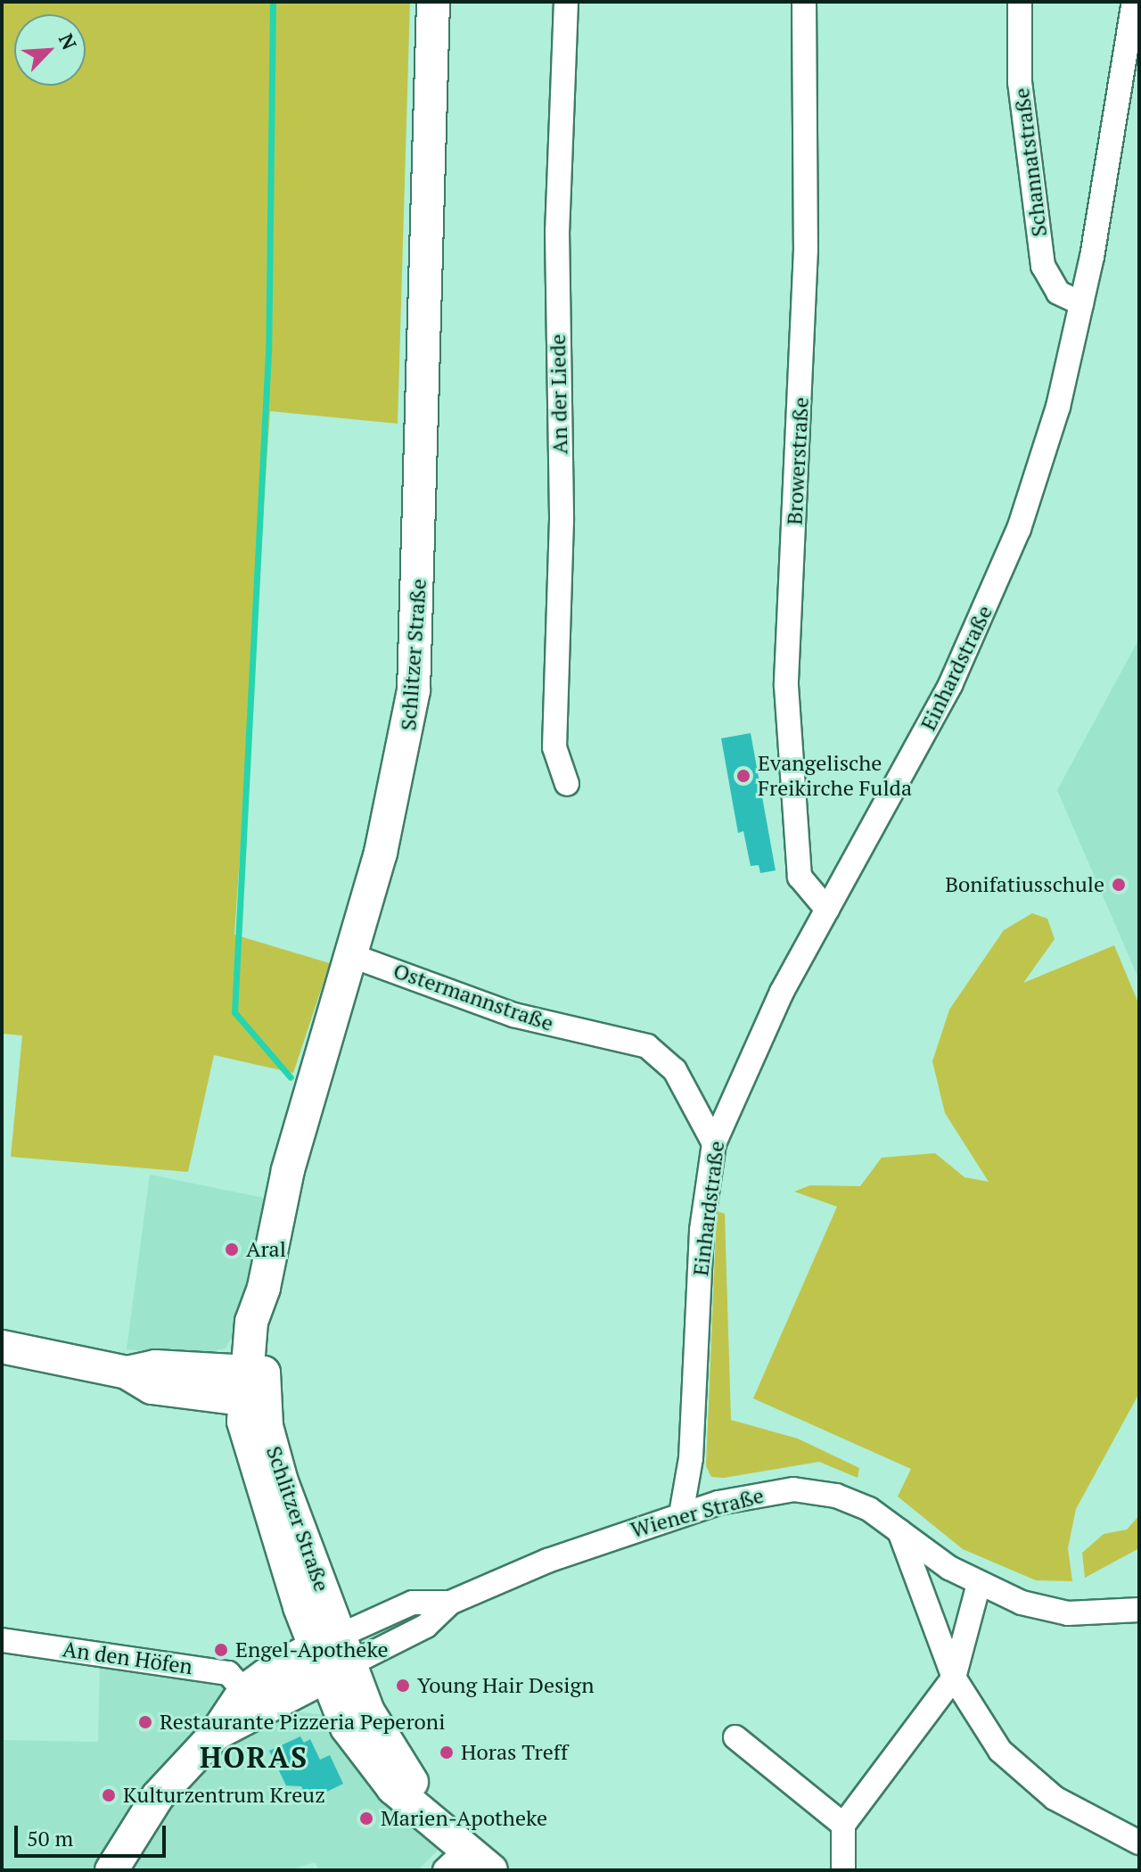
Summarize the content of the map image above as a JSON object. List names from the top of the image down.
{
  "streets": {
    "main road": ["Schlitzer Straße"],
    "street": [
      "Schannatstraße",
      "An der Liede",
      "Browerstraße",
      "Einhardstraße",
      "Ostermannstraße",
      "Wiener Straße",
      "An den Höfen"
    ]
  },
  "crossings": [
    ["Schannatstraße", "Einhardstraße"],
    ["Browerstraße", "Einhardstraße"],
    ["Schlitzer Straße", "Ostermannstraße"],
    ["Schlitzer Straße", "Wiener Straße"],
    ["Einhardstraße", "Ostermannstraße"],
    ["Einhardstraße", "Wiener Straße"]
  ],
  "districts": ["HORAS"],
  "places": [
    "Evangelische Freikirche Fulda",
    "Bonifatiusschule",
    "Aral",
    "Engel-Apotheke",
    "Young Hair Design",
    "Restaurante Pizzeria Peperoni",
    "Horas Treff",
    "Kulturzentrum Kreuz",
    "Marien-Apotheke"
  ],
  "scale_bar": "50 m",
  "north": "top right"
}
